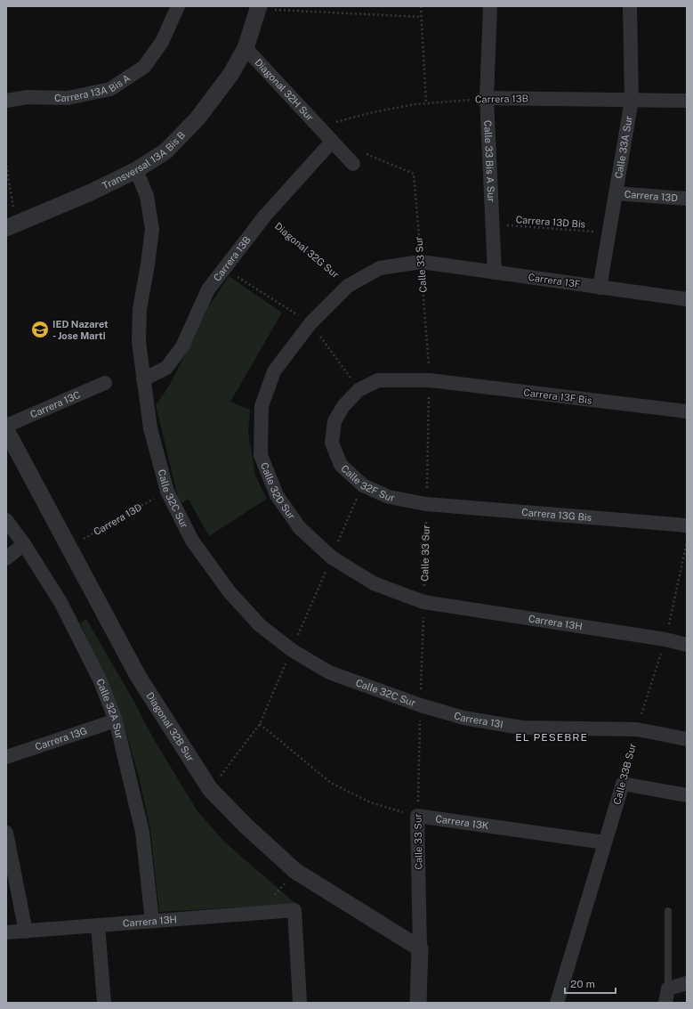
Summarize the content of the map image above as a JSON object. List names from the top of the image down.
{
  "streets": {
    "street": [
      "Carrera 13A Bis A",
      "Diagonal 32H Sur",
      "Carrera 13B",
      "Calle 33A Sur",
      "Transversal 13A Bis B",
      "Calle 33 Bis A Sur",
      "Carrera 13D",
      "Calle 33 Sur",
      "Carrera 13F",
      "Carrera 13F Bis",
      "Carrera 13C",
      "Calle 32F Sur",
      "Calle 32D Sur",
      "Calle 32C Sur",
      "Carrera 13G Bis",
      "Carrera 13H",
      "Calle 32A Sur",
      "Carrera 13I",
      "Diagonal 32B Sur",
      "Carrera 13G",
      "Calle 33B Sur",
      "Carrera 13K"
    ],
    "path": ["Carrera 13D Bis", "Diagonal 32G Sur"]
  },
  "crossings": [
    ["Diagonal 32H Sur", "Carrera 13B"],
    ["Diagonal 32H Sur", "Transversal 13A Bis B"],
    ["Diagonal 32H Sur", "Calle 33 Sur"],
    ["Carrera 13B", "Calle 33A Sur"],
    ["Carrera 13B", "Calle 33 Bis A Sur"],
    ["Carrera 13B", "Diagonal 32G Sur"],
    ["Carrera 13B", "Calle 32C Sur"],
    ["Calle 33A Sur", "Carrera 13D"],
    ["Calle 33A Sur", "Carrera 13D Bis"],
    ["Calle 33A Sur", "Carrera 13F"],
    ["Transversal 13A Bis B", "Calle 32C Sur"],
    ["Calle 33 Bis A Sur", "Carrera 13D Bis"],
    ["Calle 33 Bis A Sur", "Carrera 13F"],
    ["Carrera 13D", "Calle 32C Sur"],
    ["Carrera 13D", "Diagonal 32B Sur"],
    ["Diagonal 32G Sur", "Calle 32D Sur"],
    ["Calle 33 Sur", "Carrera 13F"],
    ["Calle 33 Sur", "Carrera 13F Bis"],
    ["Calle 33 Sur", "Calle 32F Sur"],
    ["Calle 33 Sur", "Calle 32D Sur"],
    ["Calle 33 Sur", "Calle 32C Sur"],
    ["Calle 33 Sur", "Carrera 13G Bis"],
    ["Calle 33 Sur", "Carrera 13H"],
    ["Calle 33 Sur", "Carrera 13I"],
    ["Calle 33 Sur", "Diagonal 32B Sur"],
    ["Calle 33 Sur", "Carrera 13K"],
    ["Carrera 13F", "Calle 32D Sur"],
    ["Carrera 13F Bis", "Calle 32F Sur"],
    ["Calle 32F Sur", "Carrera 13G Bis"],
    ["Calle 32D Sur", "Carrera 13H"],
    ["Calle 32C Sur", "Carrera 13I"],
    ["Carrera 13H", "Calle 32A Sur"],
    ["Carrera 13H", "Calle 33B Sur"],
    ["Calle 32A Sur", "Carrera 13G"],
    ["Carrera 13I", "Calle 33B Sur"],
    ["Calle 33B Sur", "Carrera 13K"]
  ],
  "districts": ["EL PESEBRE"],
  "places": {
    "school or university": ["IED Nazaret - Jose Marti"]
  },
  "scale_bar": "20 m"
}
